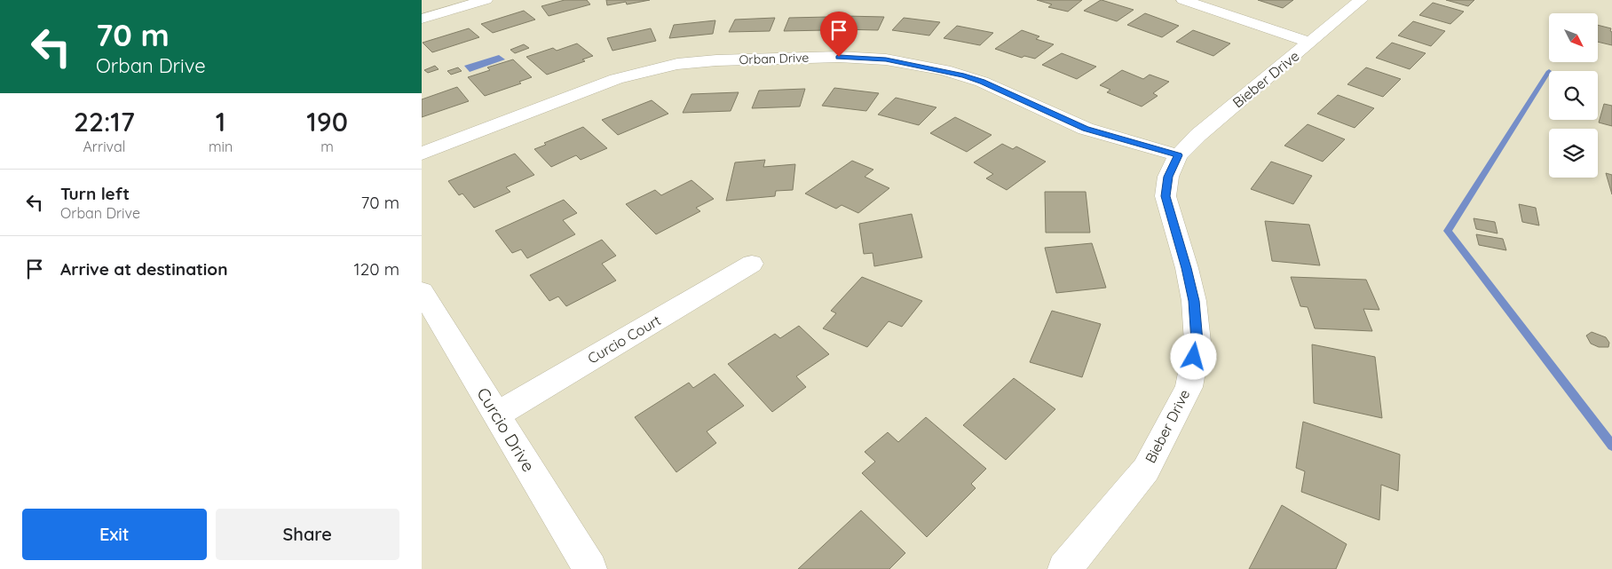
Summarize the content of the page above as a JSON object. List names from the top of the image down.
{
  "streets": {
    "street": [
      "Orban Drive",
      "Bieber Drive",
      "Curcio Court",
      "Curcio Drive"
    ]
  },
  "crossings": [
    ["Orban Drive", "Bieber Drive"],
    ["Curcio Court", "Curcio Drive"]
  ],
  "north": "bottom right",
  "page": {
    "turn": ["70 m", "Orban Drive"],
    "eta": [
      "22:17",
      "Arrival",
      "1",
      "min",
      "190",
      "m"
    ],
    "list": [
      {
        "name": "Turn left",
        "note": "Orban Drive",
        "value": "70 m"
      },
      {
        "name": "Arrive at destination",
        "value": "120 m"
      }
    ],
    "buttons": ["Exit", "Share"]
  }
}
